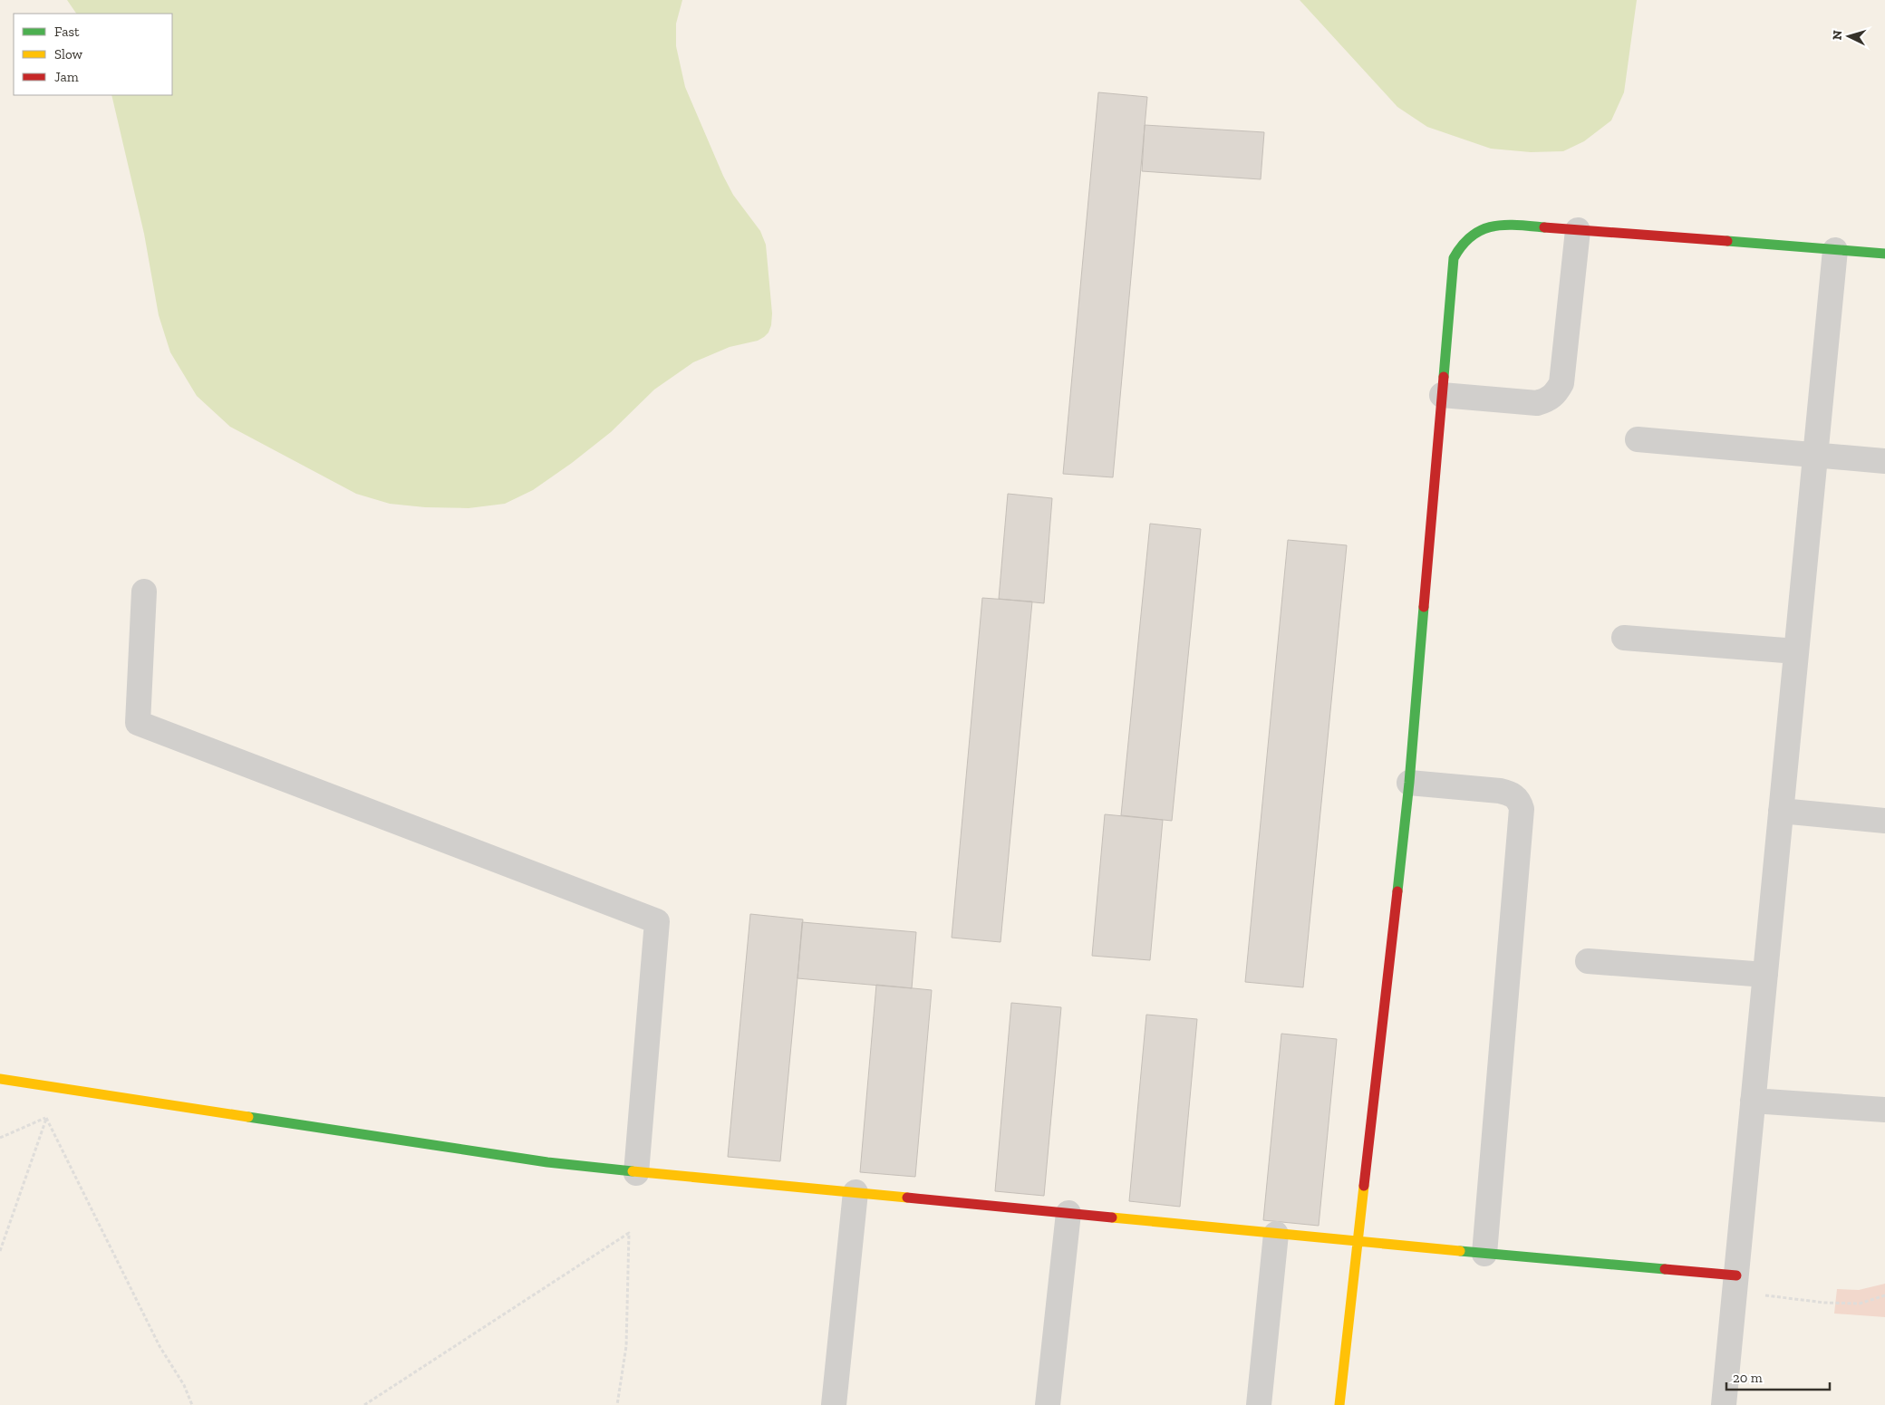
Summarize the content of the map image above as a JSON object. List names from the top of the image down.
{
  "legend": ["Fast", "Slow", "Jam"],
  "scale_bar": "20 m",
  "north": "left"
}
